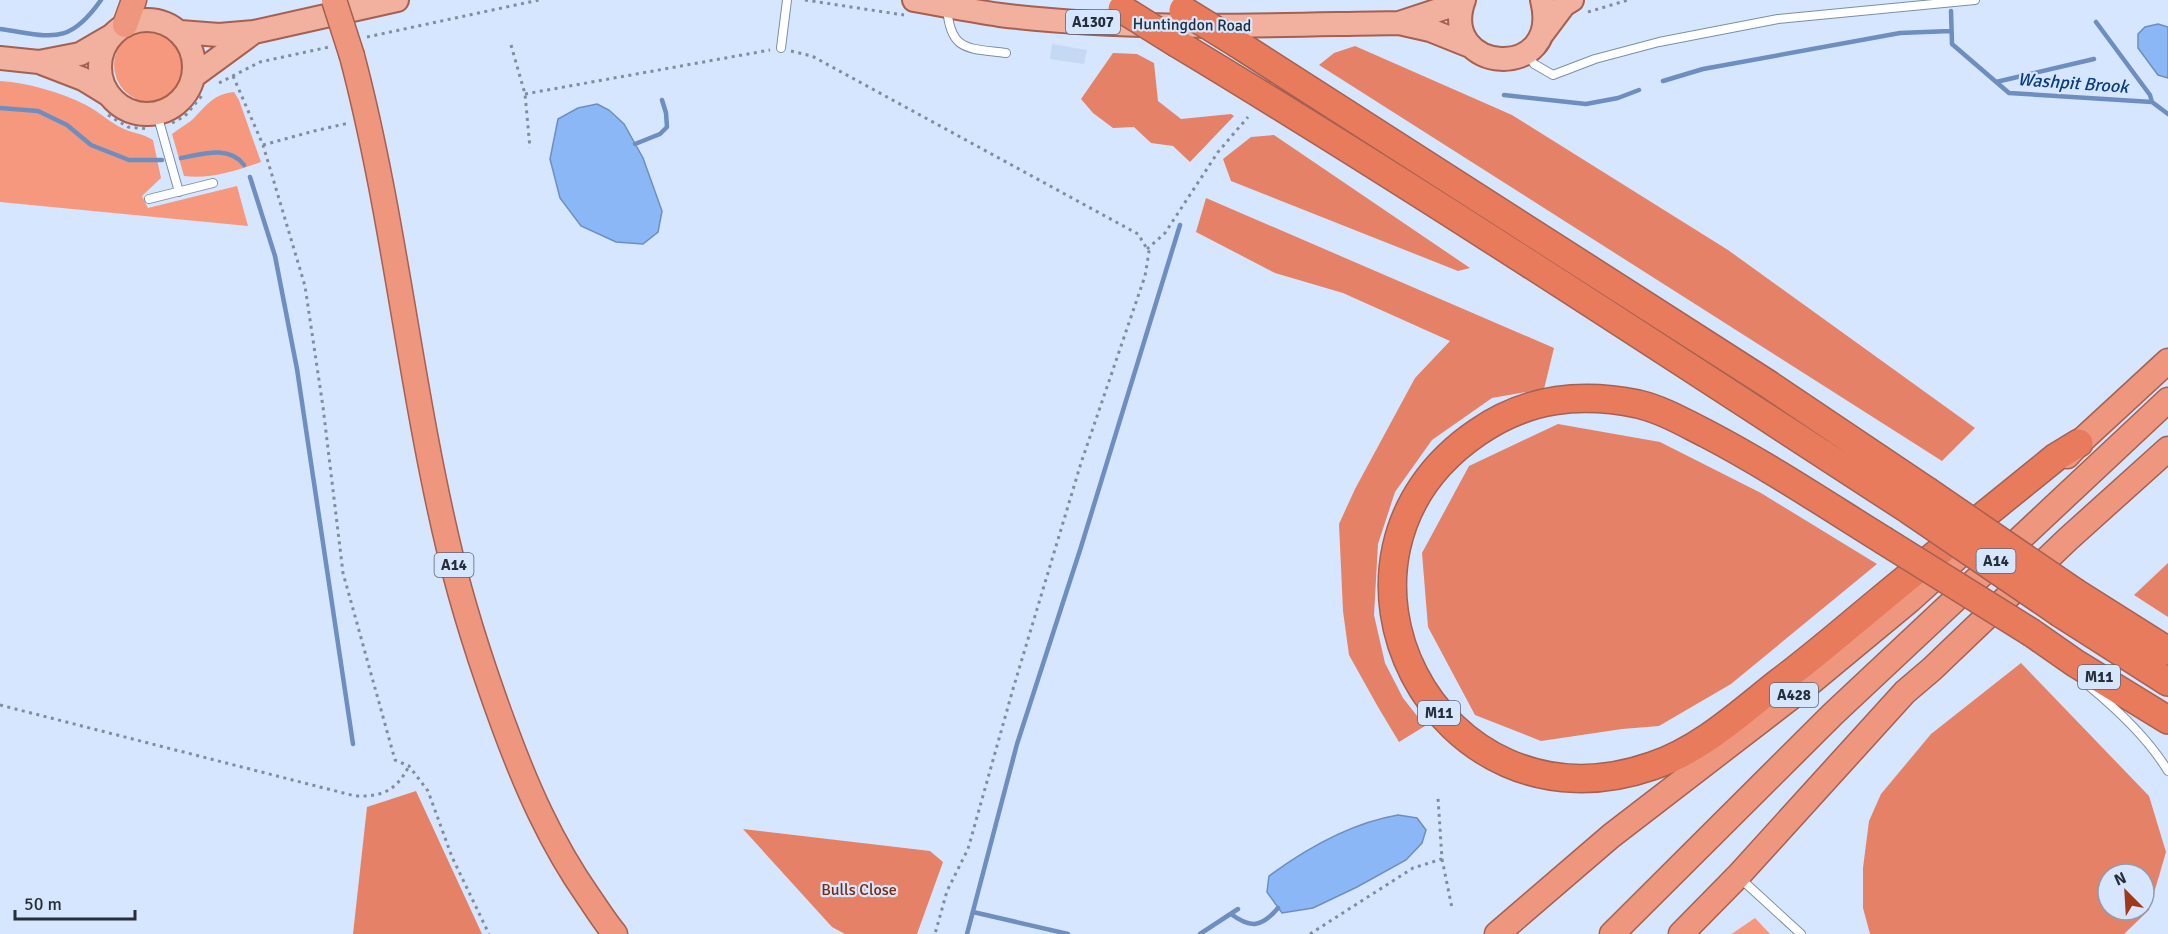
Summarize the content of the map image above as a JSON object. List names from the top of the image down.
{
  "streets": {
    "highway": ["A14", "M11", "A428"],
    "main road": ["A1307", "Huntingdon Road"]
  },
  "crossings": [
    ["M11", "A428"]
  ],
  "water": ["Washpit Brook"],
  "parks": ["Bulls Close"],
  "scale_bar": "50 m",
  "north": "top left"
}
